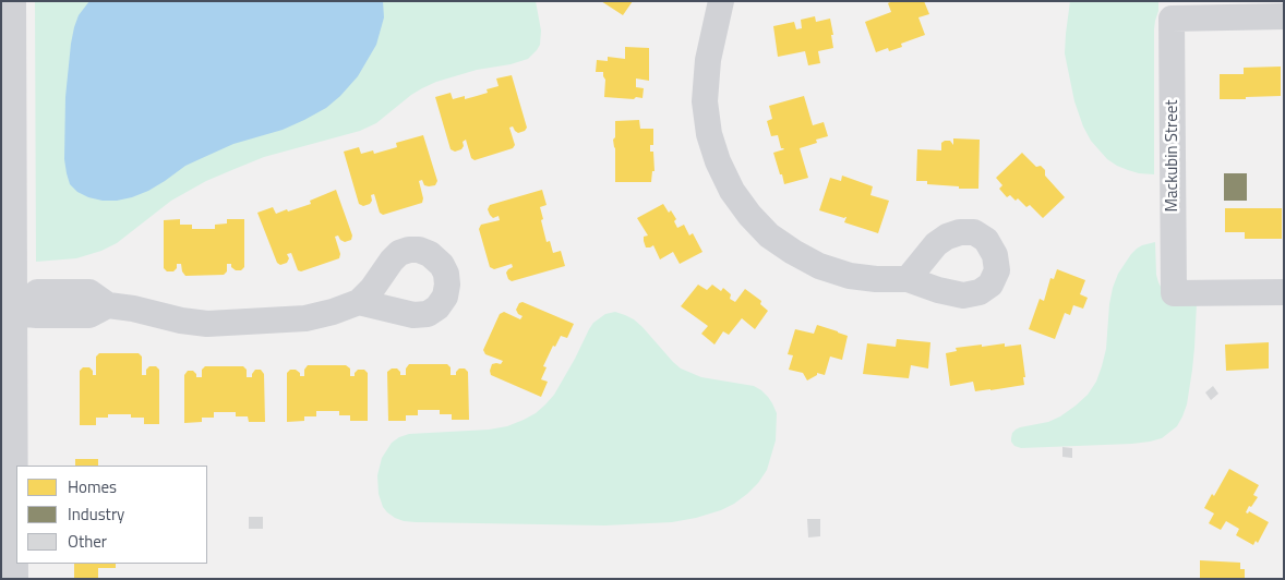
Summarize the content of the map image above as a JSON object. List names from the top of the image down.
{
  "streets": {
    "street": ["Mackubin Street"]
  },
  "legend": ["Homes", "Industry", "Other"]
}
